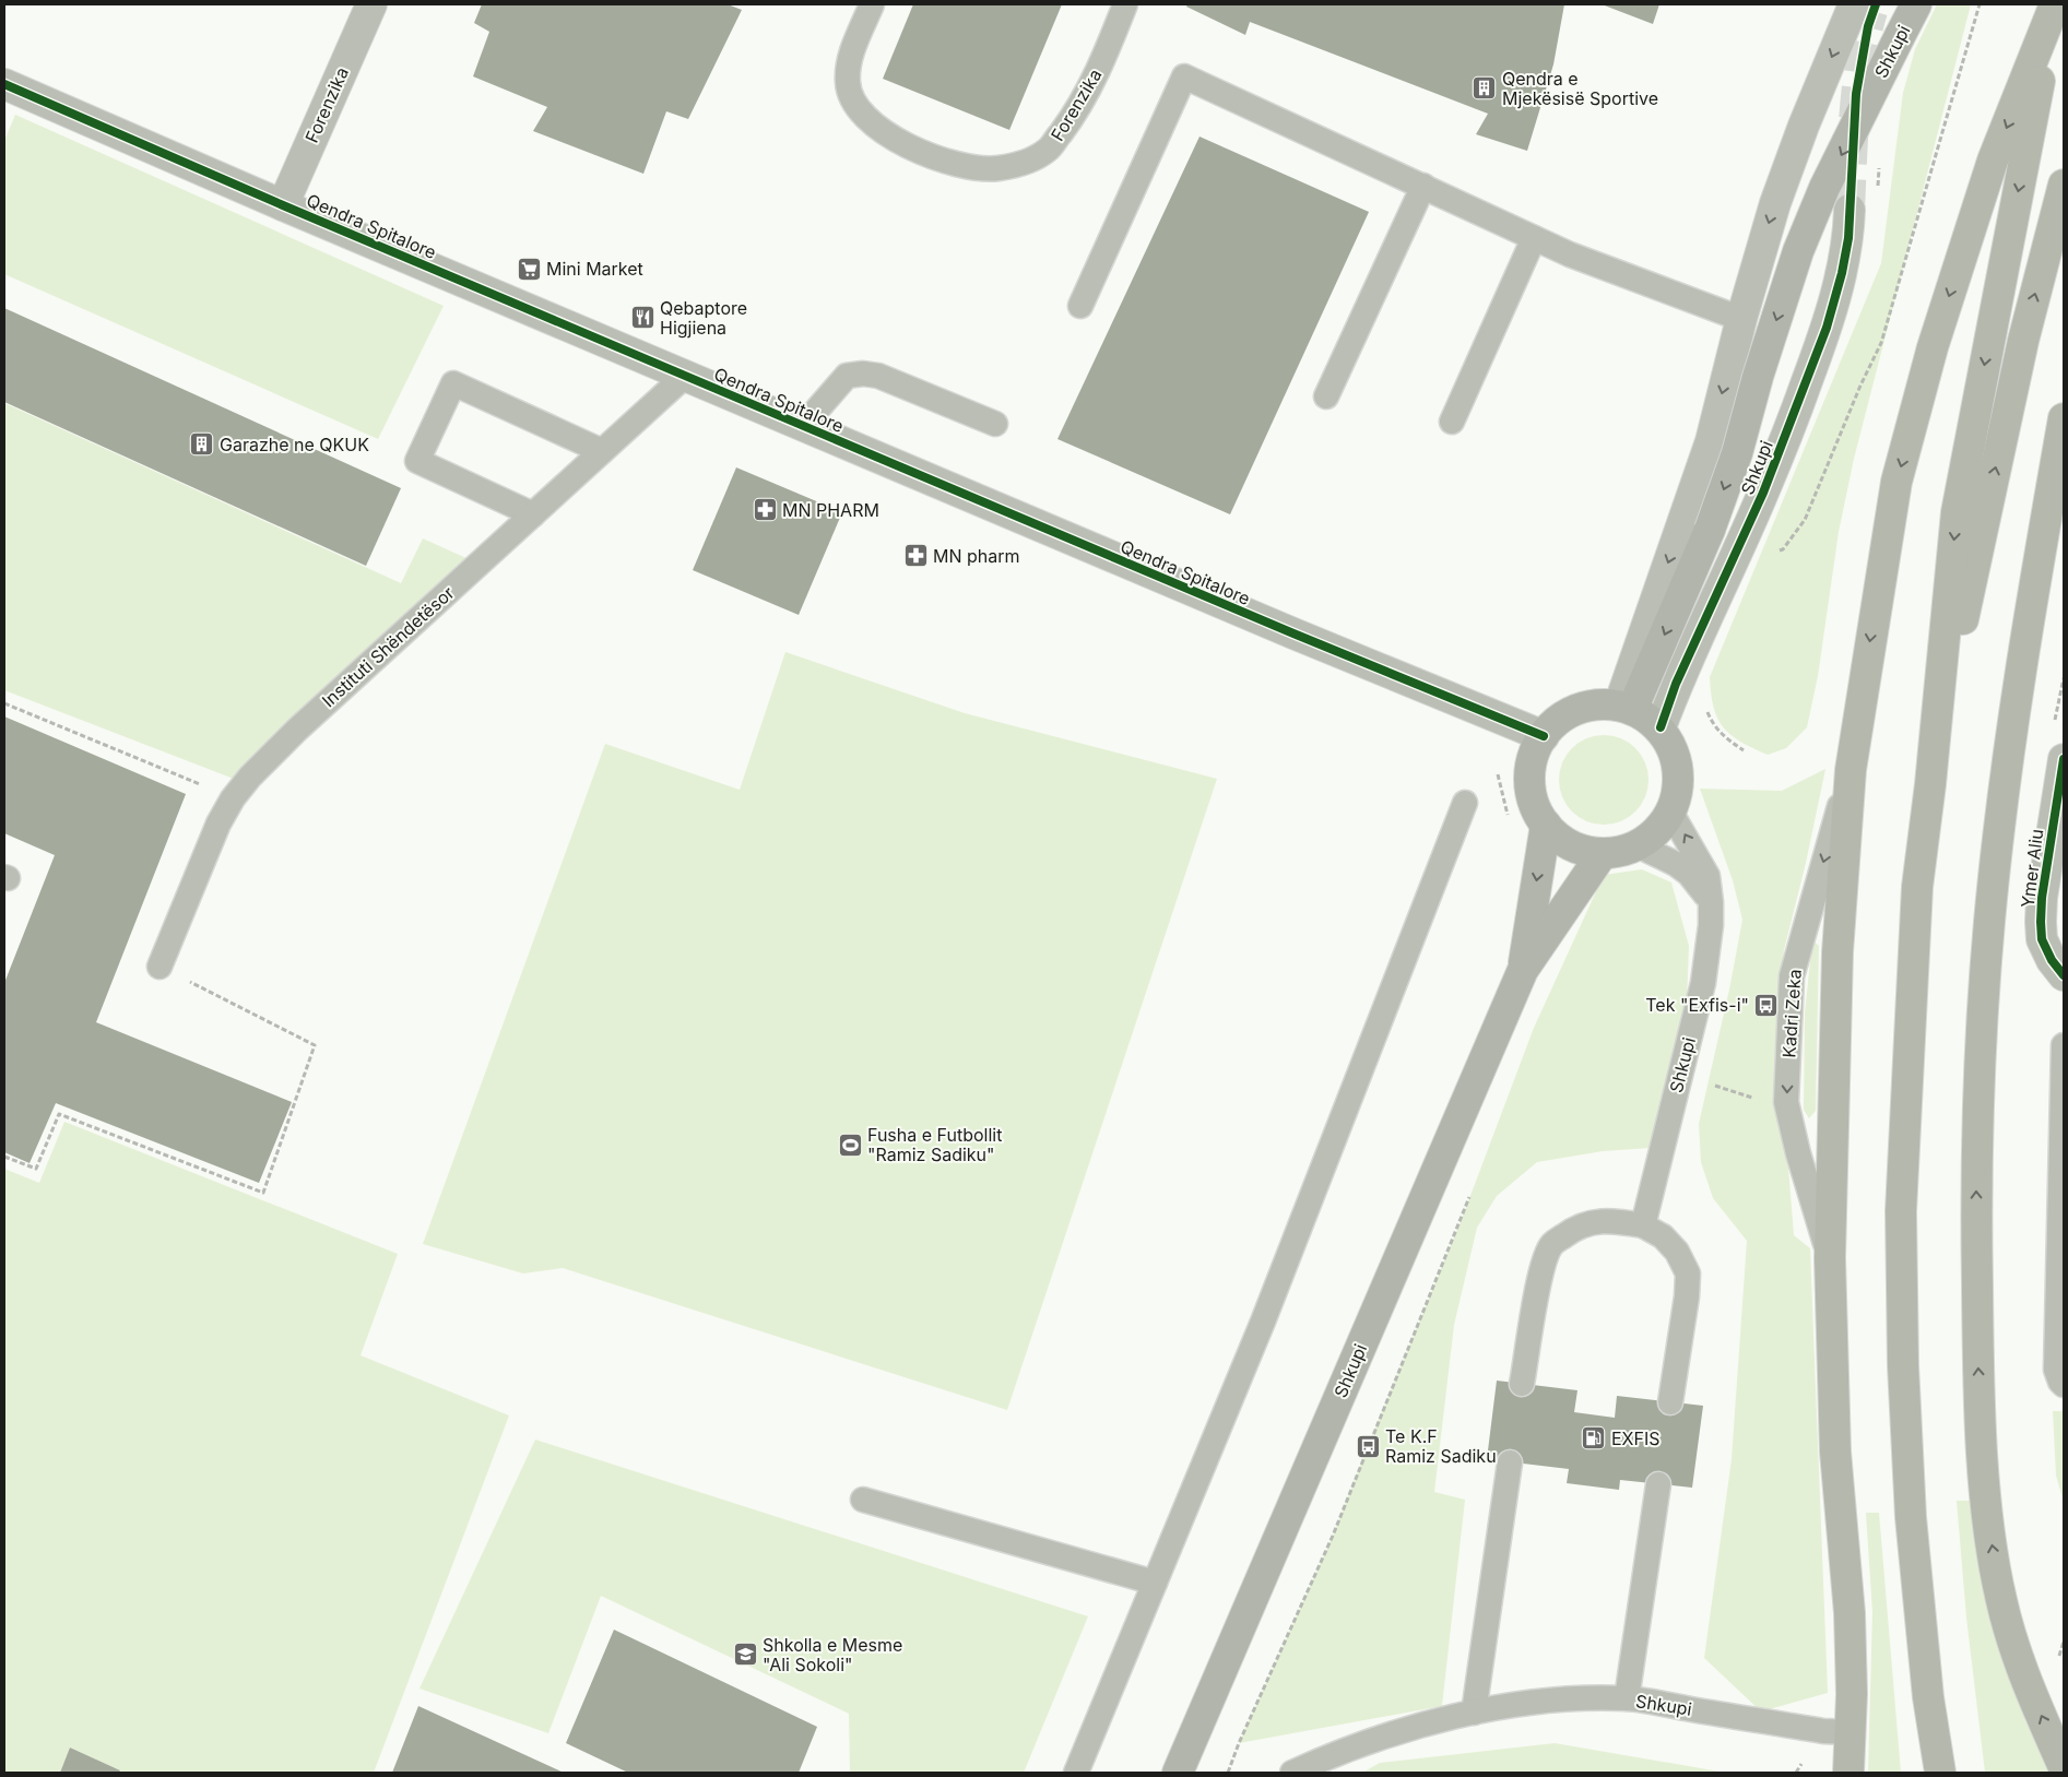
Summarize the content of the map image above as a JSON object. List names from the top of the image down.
{
  "streets": {
    "main road": ["Shkupi"],
    "street": ["Forenzika", "Qendra Spitalore", "Ymer Aliu"],
    "lane": ["Instituti Shëndetësor", "Kadri Zeka"]
  },
  "crossings": [
    ["Shkupi", "Qendra Spitalore"],
    ["Forenzika", "Qendra Spitalore"],
    ["Qendra Spitalore", "Instituti Shëndetësor"]
  ],
  "one_way": ["Kadri Zeka"],
  "places": {
    "building": ["Qendra e Mjekësisë Sportive", "Garazhe ne QKUK"],
    "supermarket": ["Mini Market"],
    "restaurant": ["Qebaptore Higjiena"],
    "pharmacy": ["MN PHARM", "MN pharm"],
    "bus stop": ["Tek \"Exfis-i\"", "Te K.F Ramiz Sadiku"],
    "sports": ["Fusha e Futbollit \"Ramiz Sadiku\""],
    "fuel station": ["EXFIS"],
    "school or university": ["Shkolla e Mesme \"Ali Sokoli\""]
  }
}
